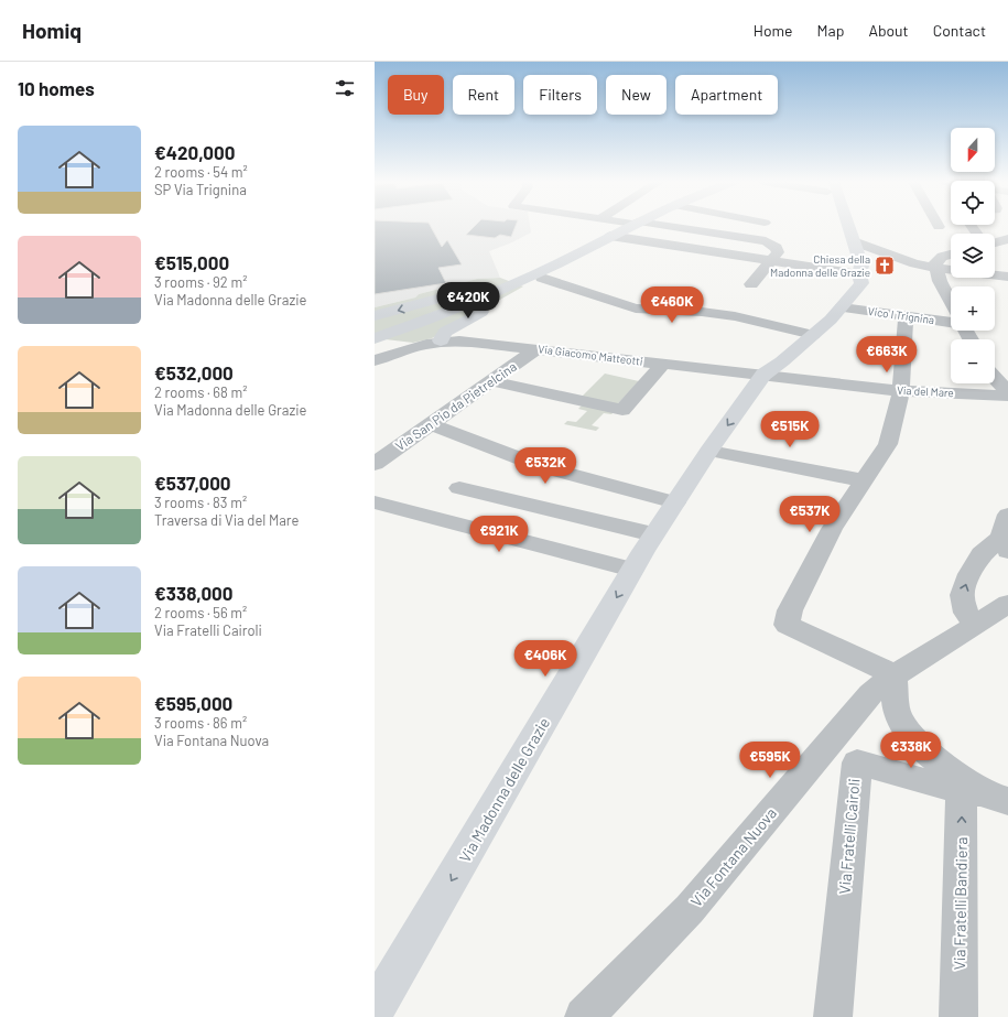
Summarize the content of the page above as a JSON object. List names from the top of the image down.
{
  "streets": {
    "main road": ["Via Madonna delle Grazie"],
    "street": [
      "Vico I Trignina",
      "Via Giacomo Matteotti",
      "Via del Mare",
      "Via San Pio da Pietrelcina",
      "Via Fratelli Cairoli",
      "Via Fontana Nuova",
      "Via Fratelli Bandiera"
    ]
  },
  "crossings": [
    ["Vico I Trignina", "Via Madonna delle Grazie"],
    ["Via Giacomo Matteotti", "Via del Mare"],
    ["Via Giacomo Matteotti", "Via San Pio da Pietrelcina"],
    ["Via Giacomo Matteotti", "Via Madonna delle Grazie"],
    ["Via del Mare", "Via Madonna delle Grazie"],
    ["Via Fratelli Cairoli", "Via Fratelli Bandiera"]
  ],
  "one_way": ["Via Madonna delle Grazie", "Via Fratelli Bandiera"],
  "places": {
    "church": ["Chiesa della Madonna delle Grazie"]
  },
  "north": "bottom",
  "page": {
    "header": "Homiq",
    "nav": [
      "Home",
      "Map",
      "About",
      "Contact"
    ],
    "heading": "10 homes",
    "chip": [
      "Buy",
      "Rent",
      "Filters",
      "New",
      "Apartment"
    ],
    "list": [
      {
        "name": "€420,000",
        "note": "2 rooms · 54 m² · SP Via Trignina"
      },
      {
        "name": "€515,000",
        "note": "3 rooms · 92 m² · Via Madonna delle Grazie"
      },
      {
        "name": "€532,000",
        "note": "2 rooms · 68 m² · Via Madonna delle Grazie"
      },
      {
        "name": "€537,000",
        "note": "3 rooms · 83 m² · Traversa di Via del Mare"
      },
      {
        "name": "€338,000",
        "note": "2 rooms · 56 m² · Via Fratelli Cairoli"
      },
      {
        "name": "€595,000",
        "note": "3 rooms · 86 m² · Via Fontana Nuova"
      }
    ],
    "map_buttons": ["+", "−"],
    "price": [
      "€420K",
      "€460K",
      "€663K",
      "€515K",
      "€532K",
      "€537K",
      "€921K",
      "€406K",
      "€338K",
      "€595K"
    ]
  }
}
